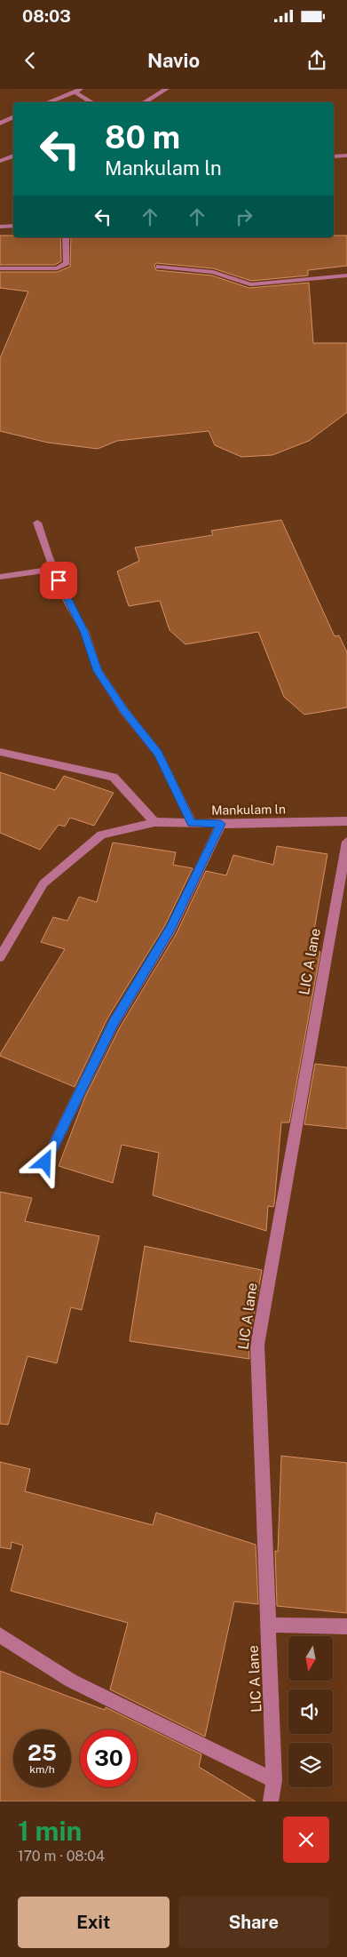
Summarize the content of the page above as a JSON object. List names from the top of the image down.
{
  "streets": {
    "street": ["Mankulam ln", "LIC A lane"]
  },
  "north": "bottom",
  "page": {
    "status": "08:03",
    "header": "Navio",
    "turn": ["80 m", "Mankulam ln"],
    "speed": "25 km/h",
    "limit": "30",
    "heading": ["1 min", "170 m · 08:04"],
    "buttons": ["Exit", "Share"]
  }
}
